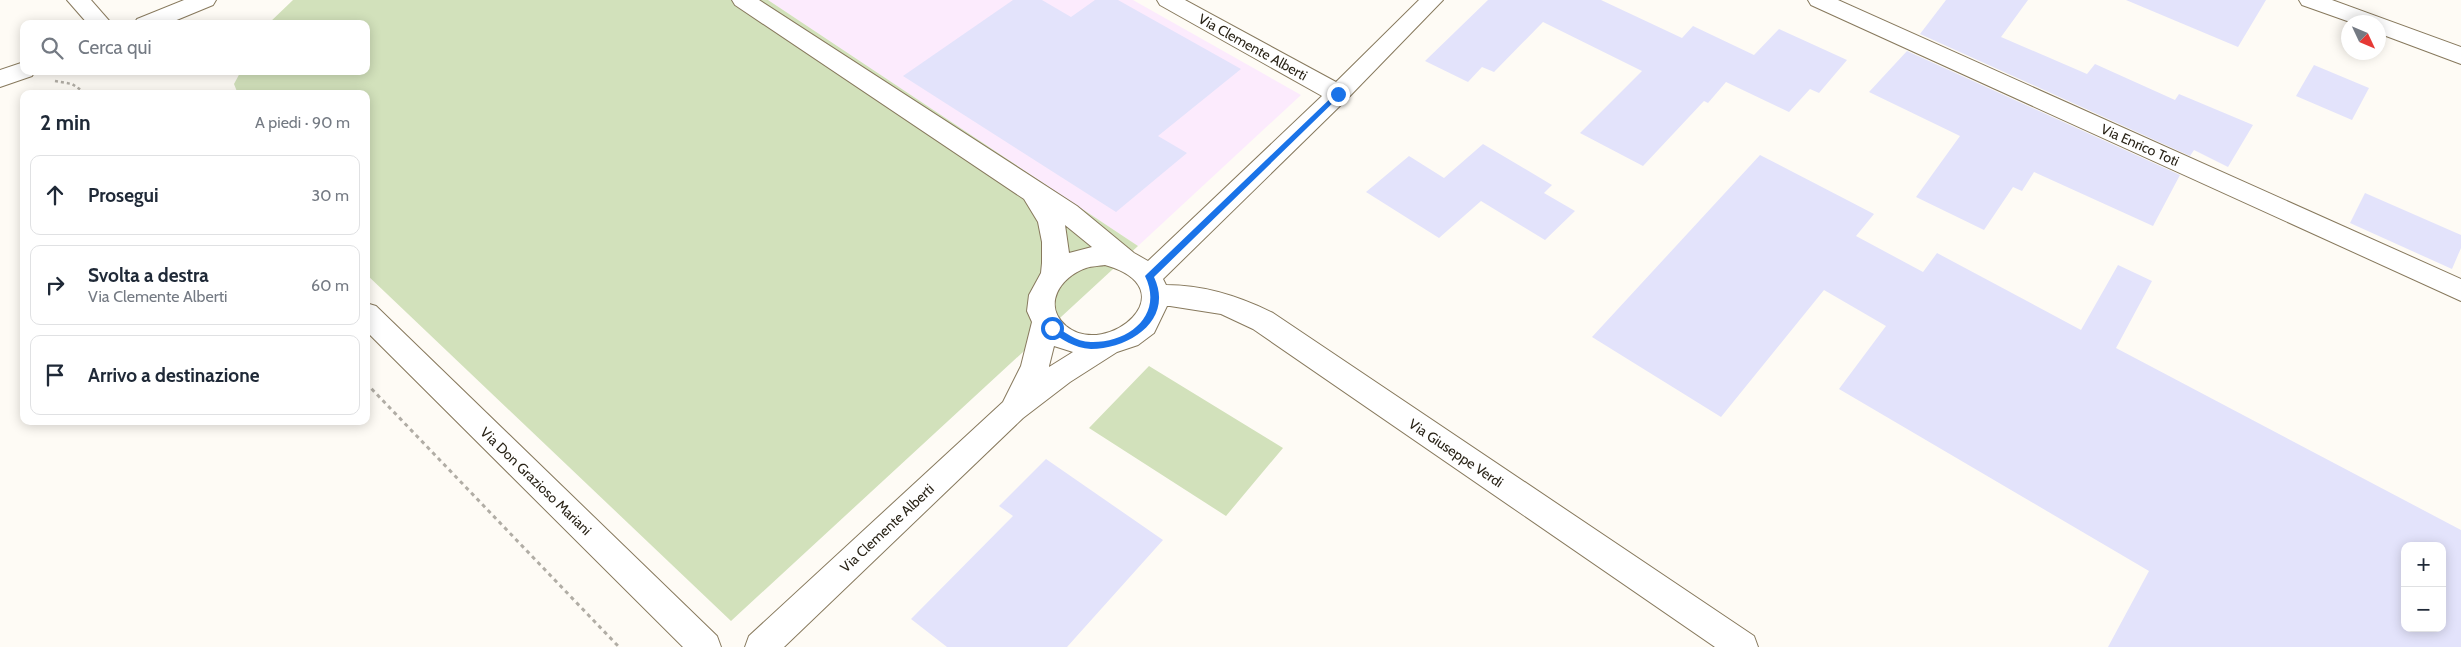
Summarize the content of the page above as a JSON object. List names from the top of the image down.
{
  "streets": {
    "street": [
      "Via Clemente Alberti",
      "Via Enrico Toti",
      "Via Giuseppe Verdi",
      "Via Don Grazioso Mariani"
    ]
  },
  "crossings": [
    ["Via Clemente Alberti", "Via Giuseppe Verdi"]
  ],
  "north": "bottom right",
  "page": {
    "search": "Cerca qui",
    "heading": ["2 min", "A piedi · 90 m"],
    "list": [
      ["Prosegui", "30 m"],
      ["Svolta a destra", "Via Clemente Alberti", "60 m"],
      "Arrivo a destinazione"
    ],
    "map_buttons": ["+", "−"]
  }
}
